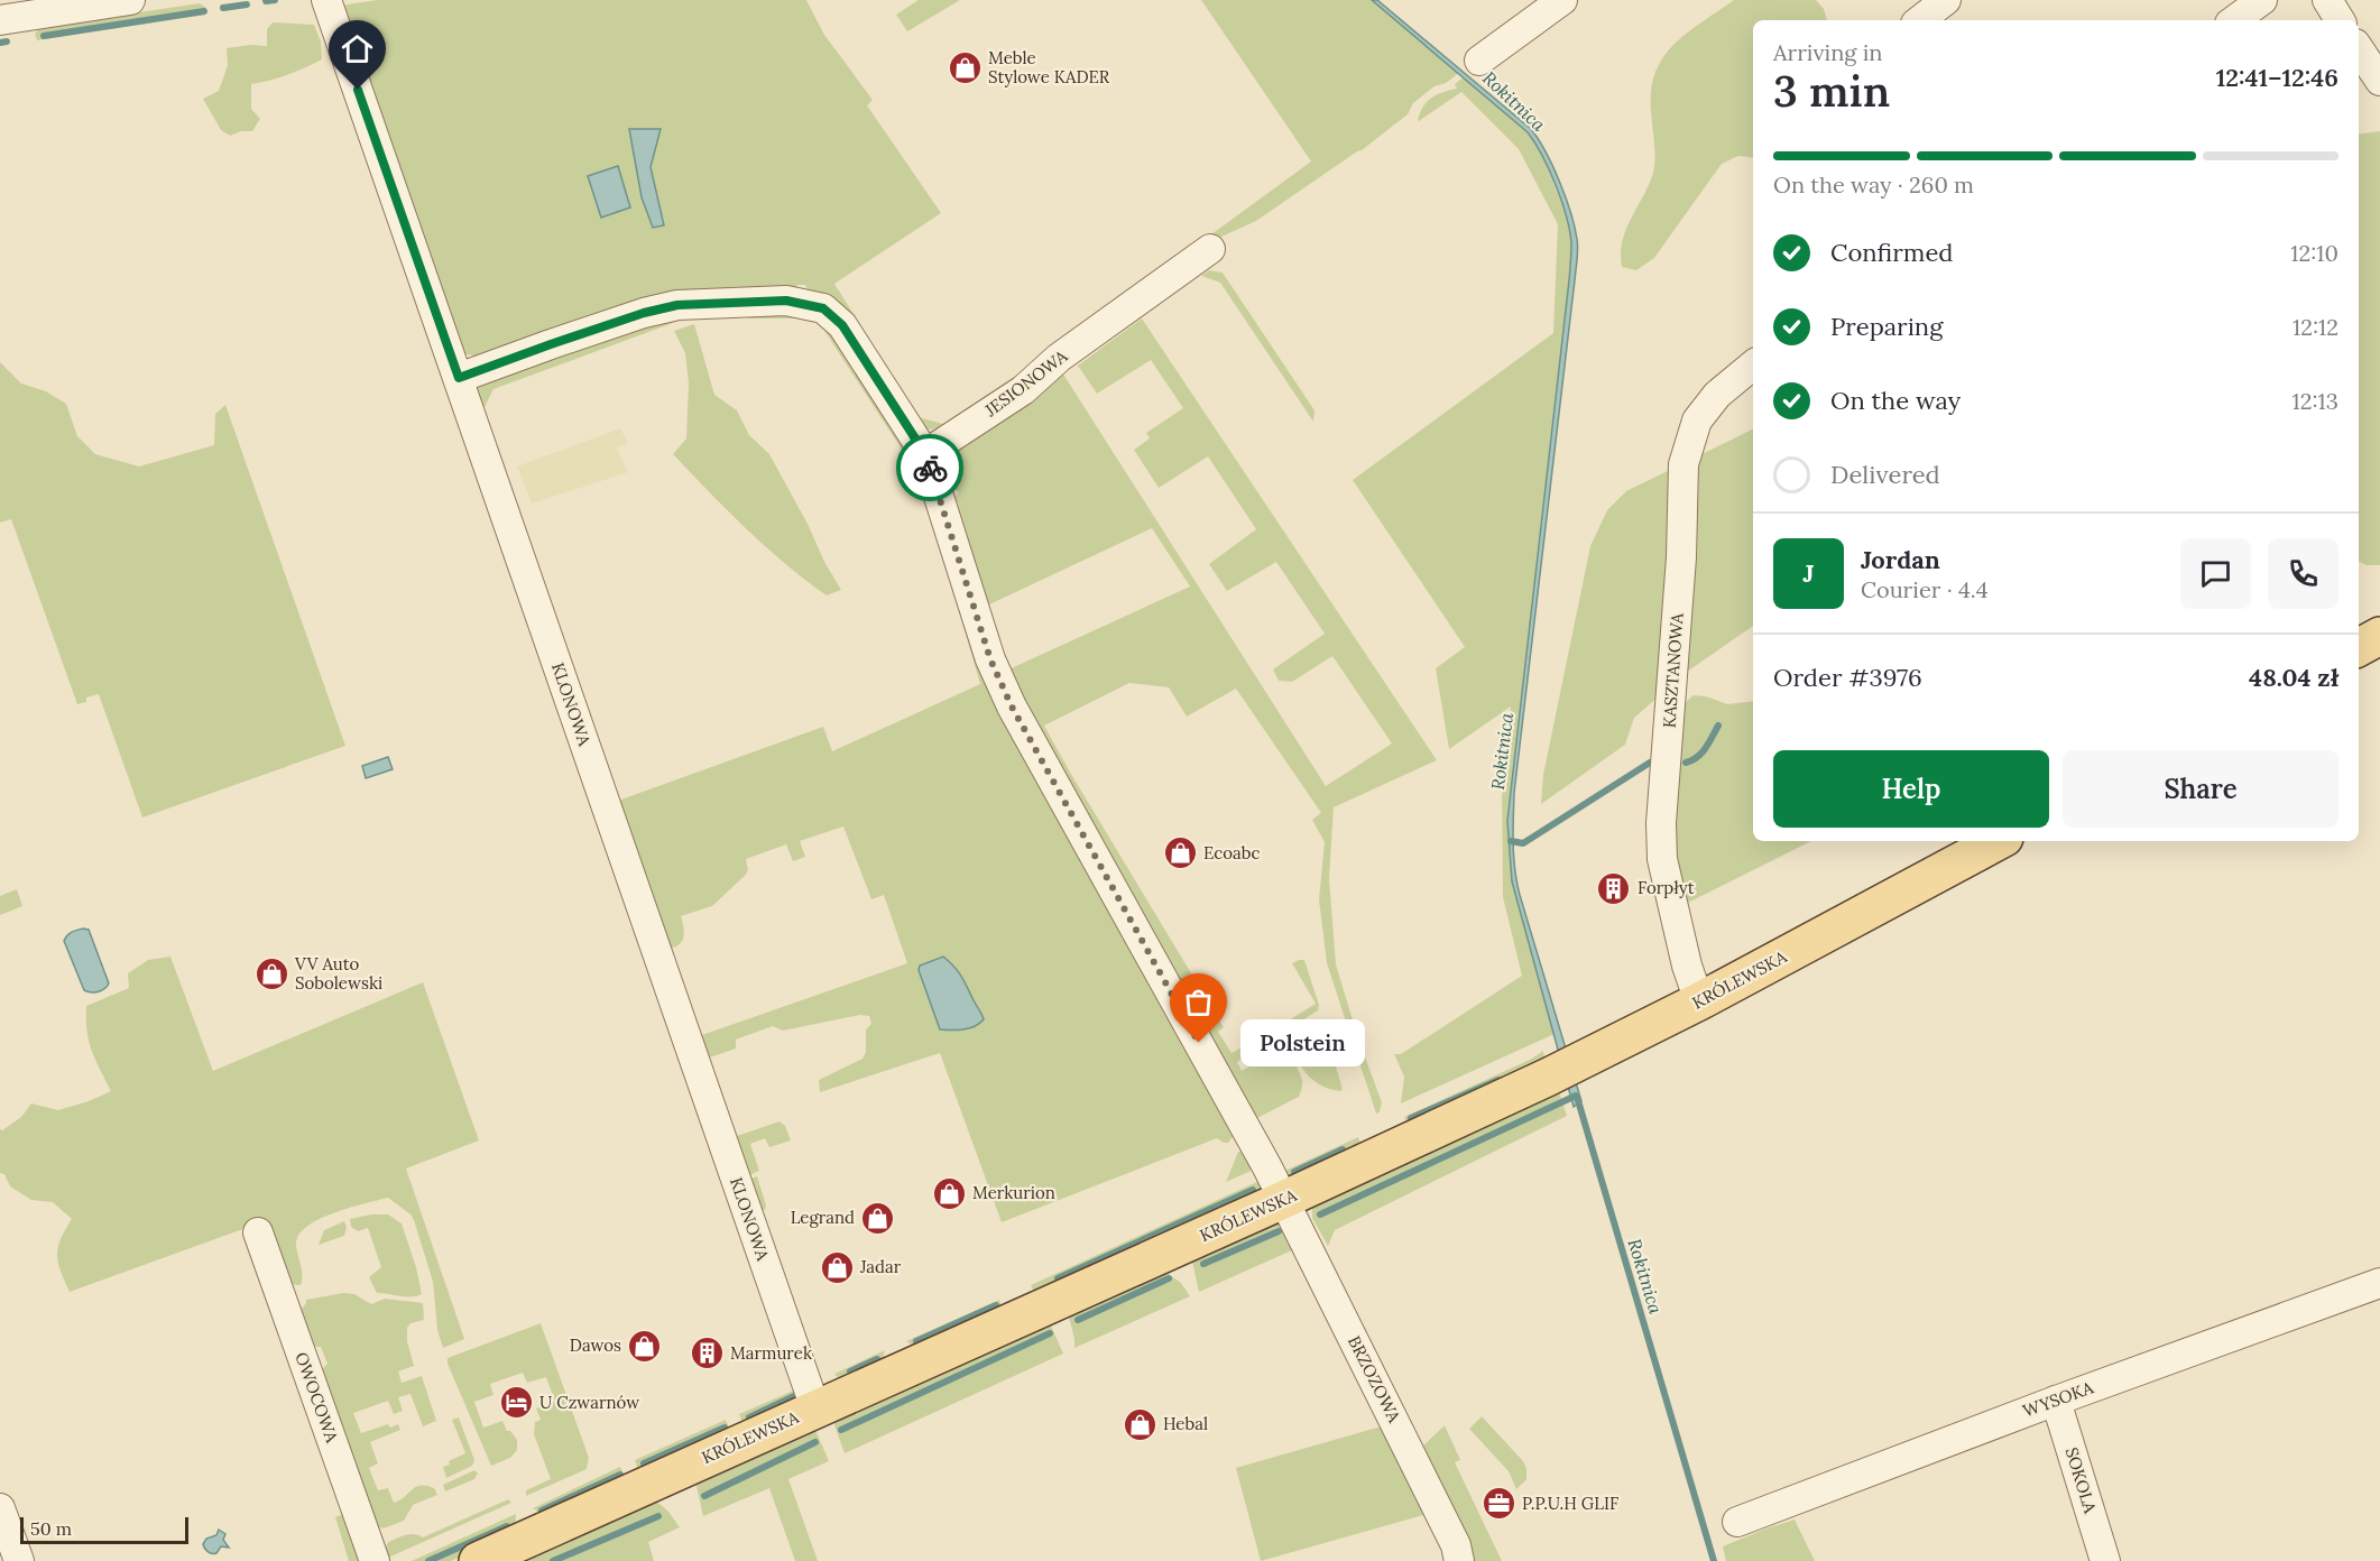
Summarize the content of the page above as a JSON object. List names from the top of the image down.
{
  "streets": {
    "main road": ["KRÓLEWSKA"],
    "street": [
      "JESIONOWA",
      "KASZTANOWA",
      "KLONOWA",
      "BRZOZOWA",
      "OWOCOWA",
      "WYSOKA",
      "SOKOLA"
    ]
  },
  "crossings": [
    ["KASZTANOWA", "KRÓLEWSKA"],
    ["KLONOWA", "KRÓLEWSKA"],
    ["KRÓLEWSKA", "BRZOZOWA"],
    ["WYSOKA", "SOKOLA"]
  ],
  "water": ["Rokitnica"],
  "places": {
    "shop": [
      "Meble Stylowe KADER",
      "Ecoabc",
      "VV Auto Sobolewski",
      "Merkurion",
      "Legrand",
      "Jadar",
      "Dawos",
      "Hebal"
    ],
    "building": ["Forpłyt", "Marmurek"],
    "other": ["Polstein"],
    "hotel": ["U Czwarnów"],
    "office": ["P.P.U.H GLIF"]
  },
  "scale_bar": "50 m",
  "page": {
    "heading": ["3 min", "Arriving in", "12:41–12:46"],
    "panel": [
      "Jordan",
      "Courier · 4.4",
      "Order #3976",
      "48.04 zł"
    ],
    "bar": "On the way · 260 m",
    "list": [
      ["Confirmed", "12:10"],
      ["Preparing", "12:12"],
      ["On the way", "12:13"],
      "Delivered"
    ],
    "round": "J",
    "buttons": ["Help", "Share"],
    "bubble": "Polstein",
    "scale": "50 m"
  }
}
